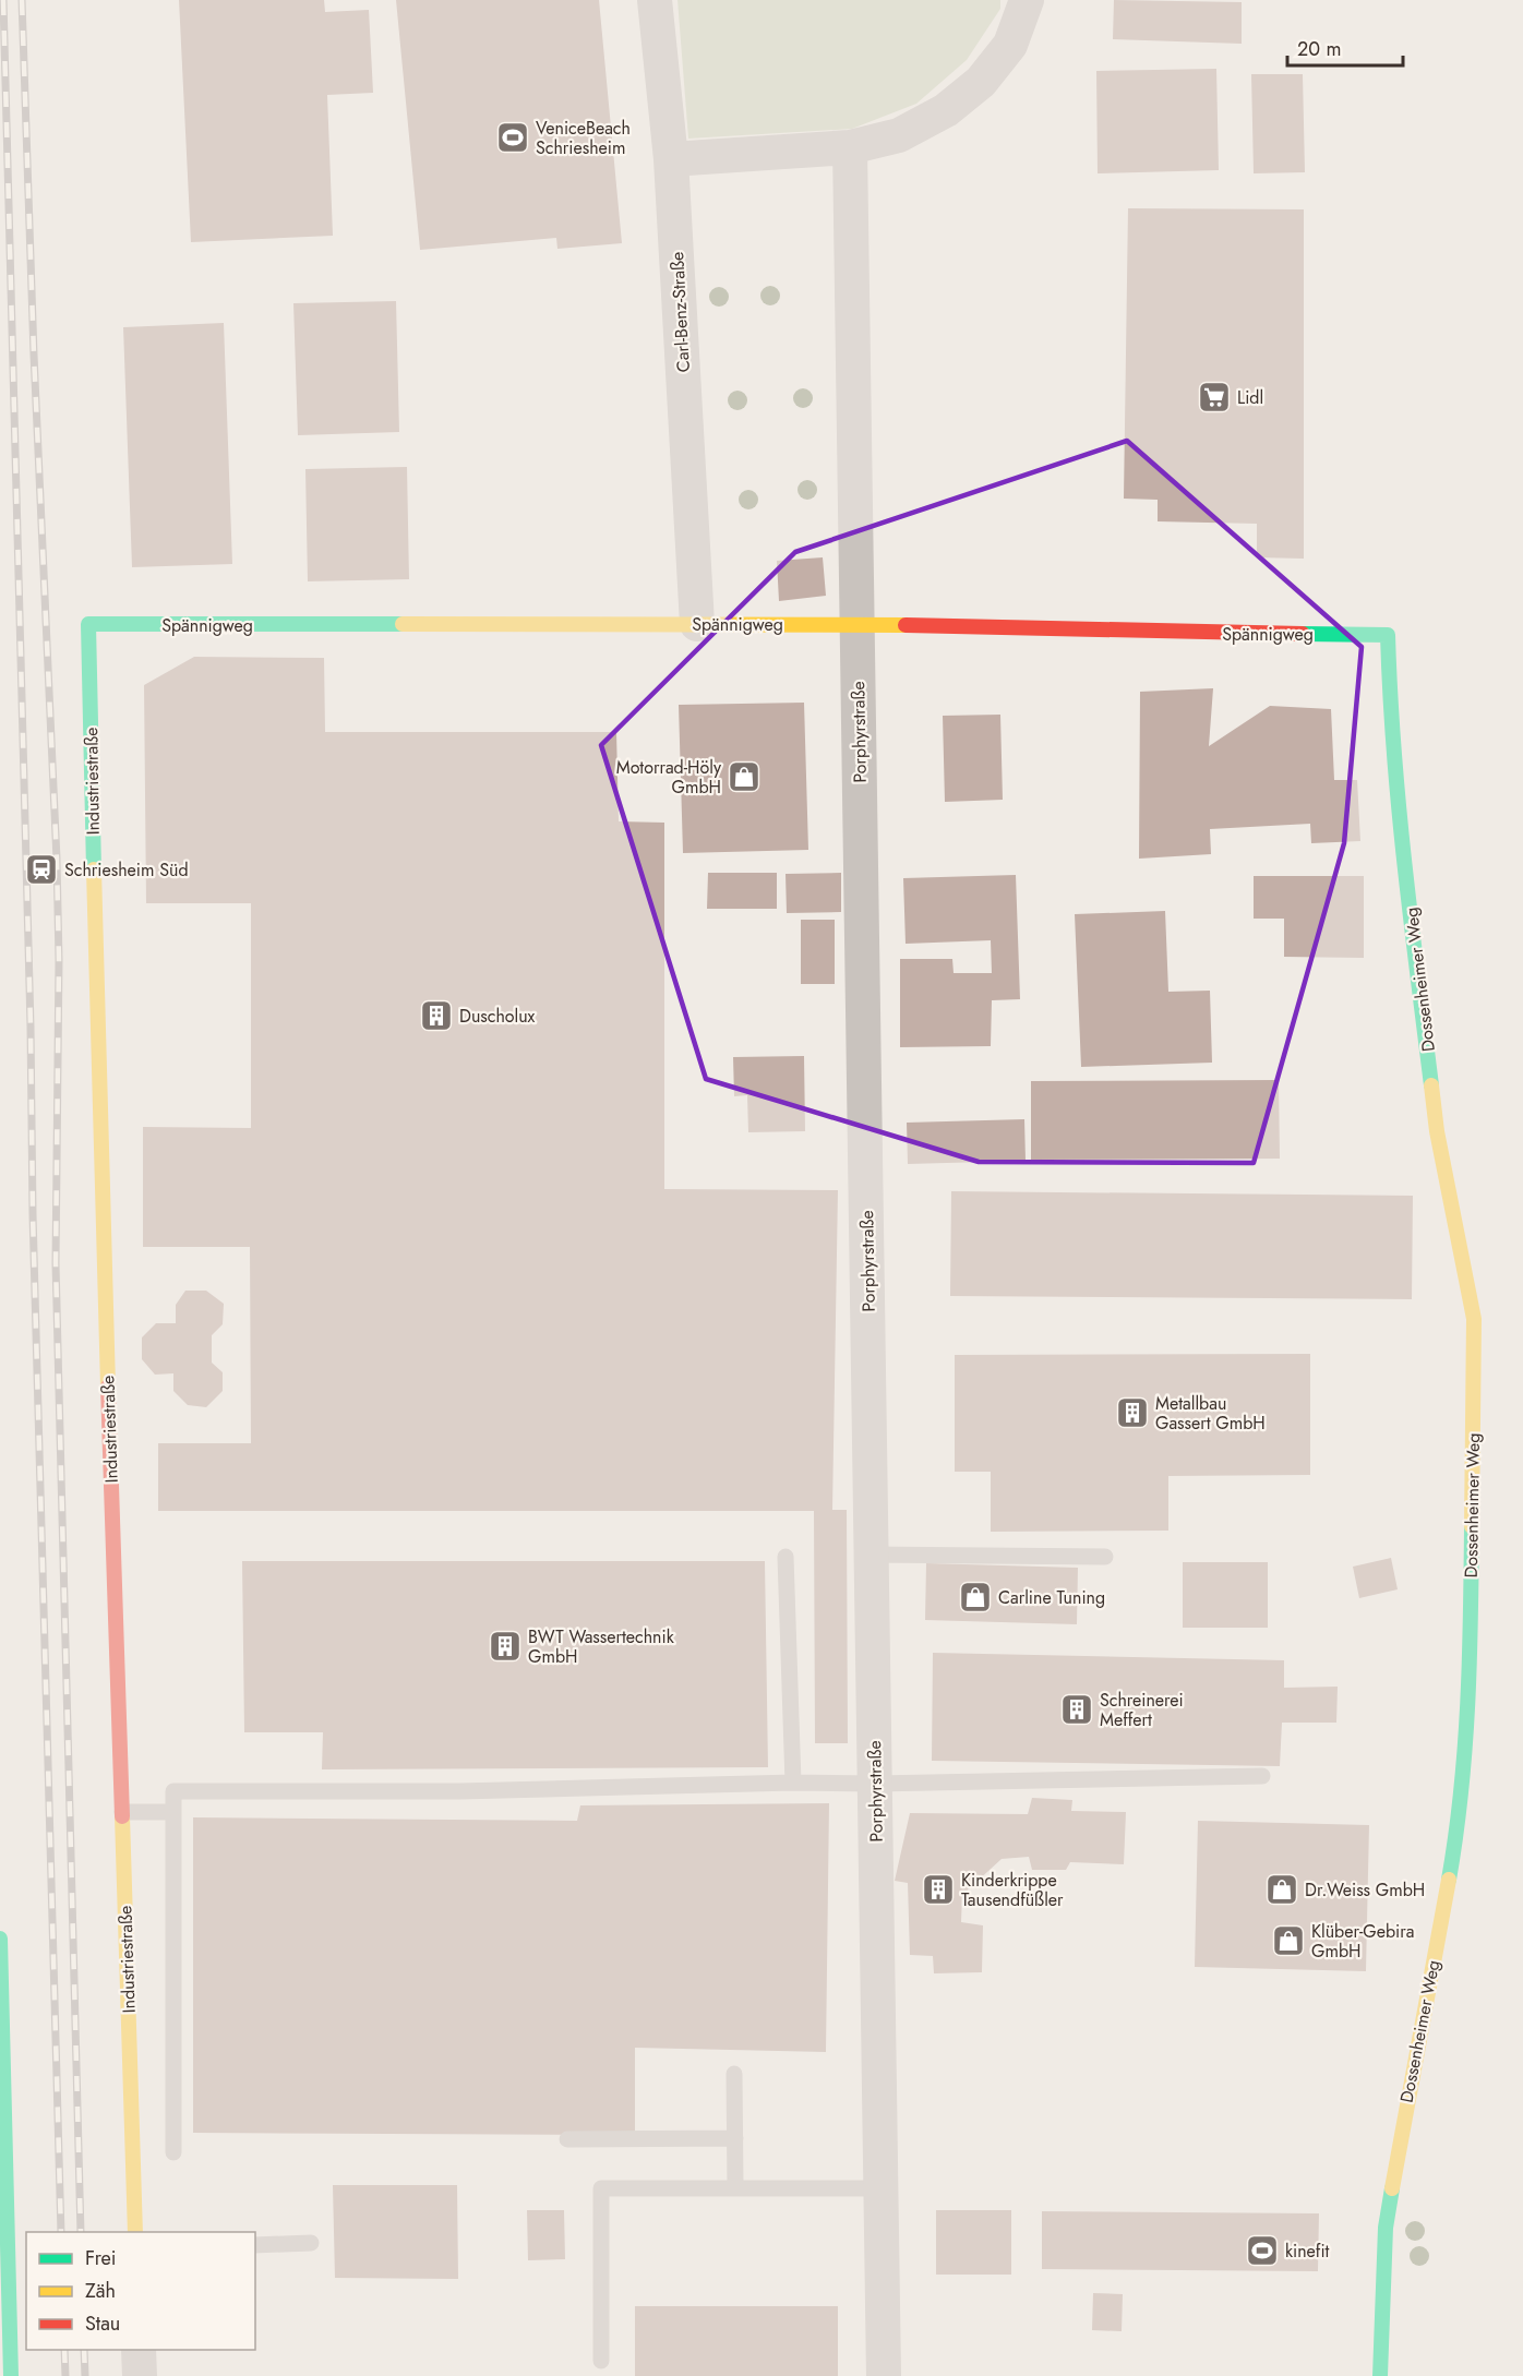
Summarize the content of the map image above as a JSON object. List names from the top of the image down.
{
  "streets": {
    "street": [
      "Carl-Benz-Straße",
      "Spännigweg",
      "Porphyrstraße",
      "Industriestraße",
      "Dossenheimer Weg"
    ]
  },
  "crossings": [
    ["Carl-Benz-Straße", "Spännigweg"],
    ["Spännigweg", "Porphyrstraße"],
    ["Spännigweg", "Industriestraße"],
    ["Spännigweg", "Dossenheimer Weg"]
  ],
  "places": {
    "sports": ["VeniceBeach Schriesheim", "kinefit"],
    "supermarket": ["Lidl"],
    "shop": [
      "Motorrad-Höly GmbH",
      "Carline Tuning",
      "Dr.Weiss GmbH",
      "Klüber-Gebira GmbH"
    ],
    "station": ["Schriesheim Süd"],
    "building": [
      "Duscholux",
      "Metallbau Gassert GmbH",
      "BWT Wassertechnik GmbH",
      "Schreinerei Meffert",
      "Kinderkrippe Tausendfüßler"
    ]
  },
  "legend": ["Frei", "Zäh", "Stau"],
  "scale_bar": "20 m"
}
